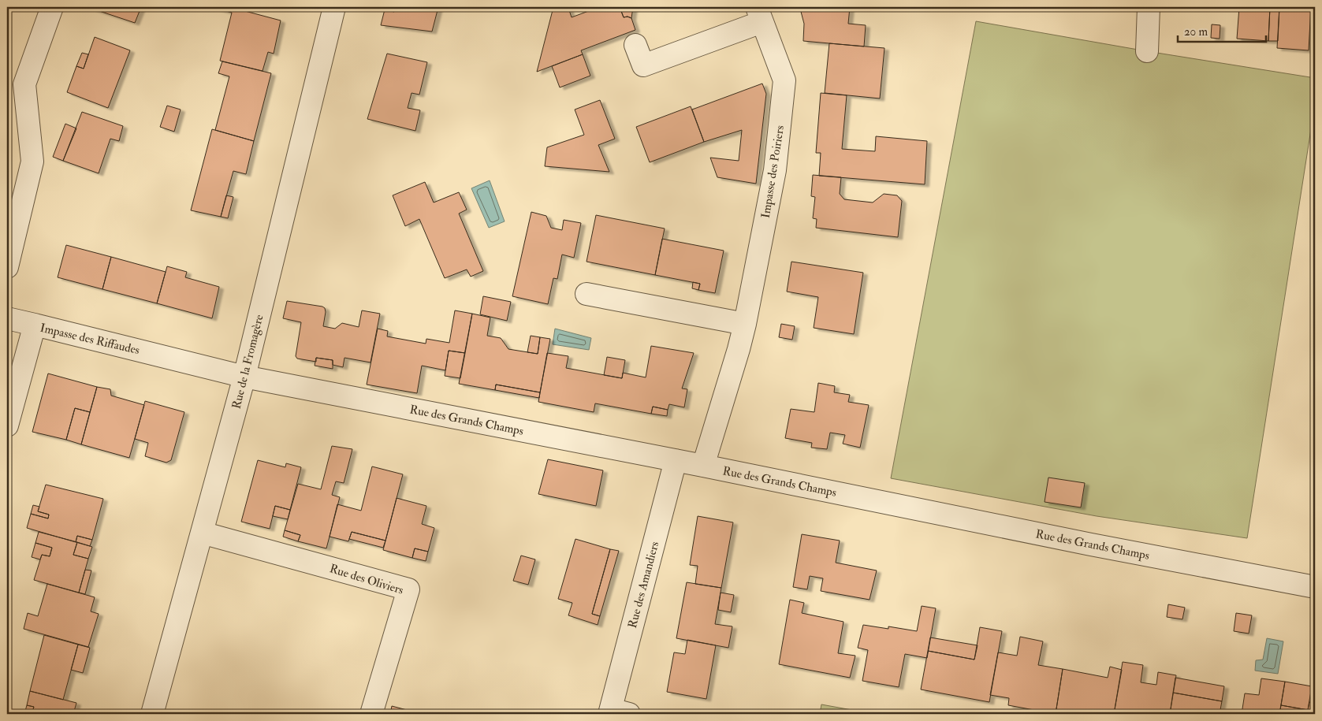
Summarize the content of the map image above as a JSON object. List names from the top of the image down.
{
  "streets": {
    "street": [
      "Impasse des Poiriers",
      "Impasse des Riffaudes",
      "Rue de la Fromagère",
      "Rue des Grands Champs",
      "Rue des Oliviers",
      "Rue des Amandiers"
    ]
  },
  "crossings": [
    ["Impasse des Poiriers", "Rue des Grands Champs"],
    ["Impasse des Riffaudes", "Rue de la Fromagère"],
    ["Impasse des Riffaudes", "Rue des Grands Champs"],
    ["Rue de la Fromagère", "Rue des Grands Champs"],
    ["Rue de la Fromagère", "Rue des Oliviers"],
    ["Rue des Grands Champs", "Rue des Amandiers"]
  ],
  "scale_bar": "20 m"
}
